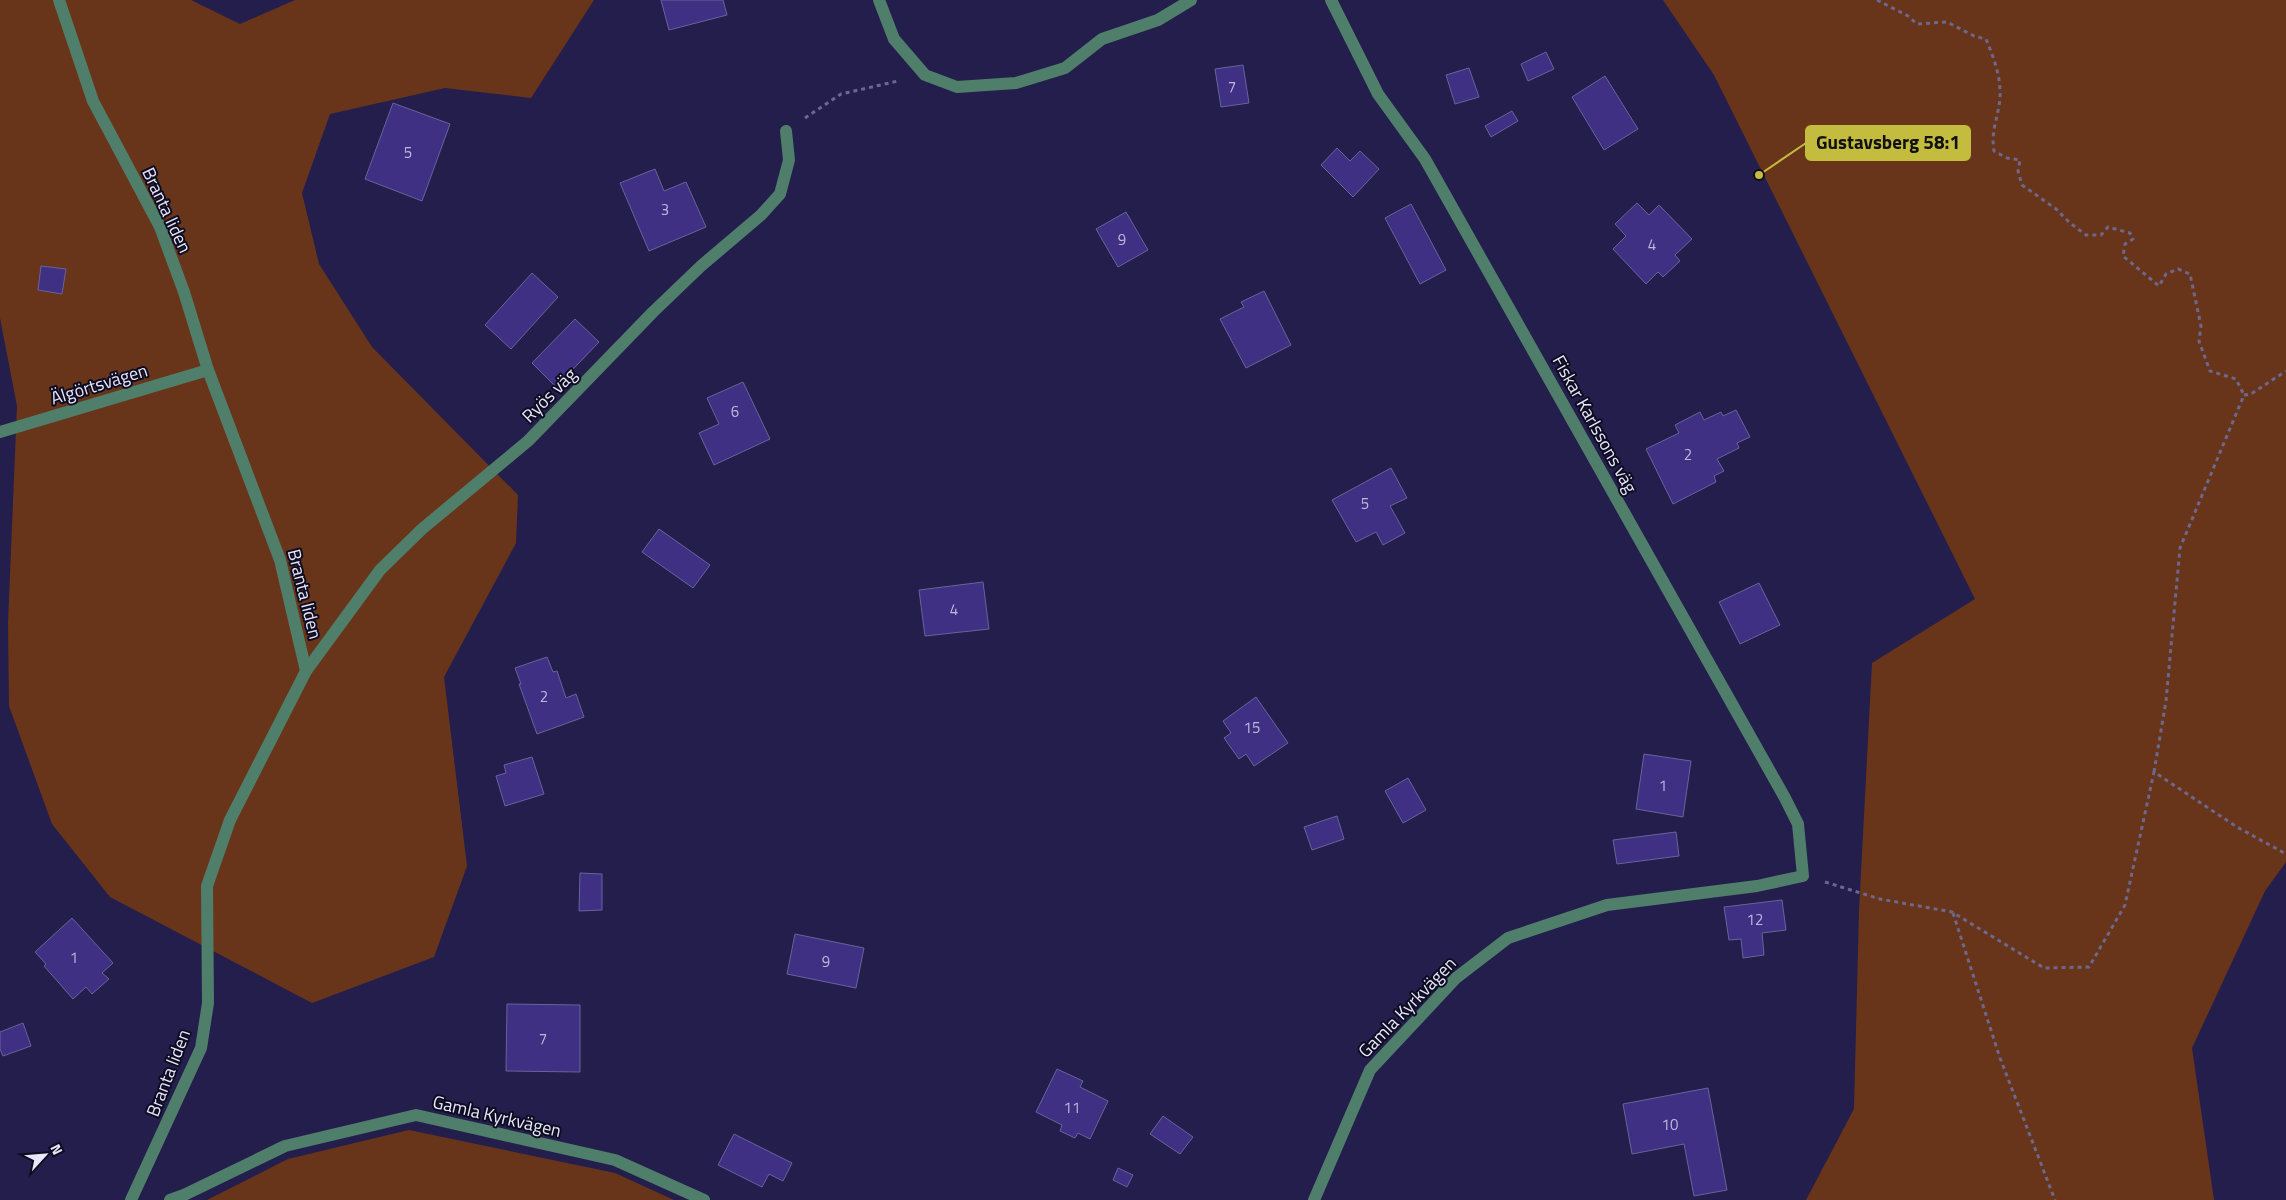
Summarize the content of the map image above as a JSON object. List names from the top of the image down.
{
  "streets": {
    "street": [
      "Branta liden",
      "Älgörtsvägen",
      "Ryös väg",
      "Fiskar Karlssons väg",
      "Gamla Kyrkvägen"
    ]
  },
  "crossings": [
    ["Branta liden", "Älgörtsvägen"],
    ["Branta liden", "Ryös väg"],
    ["Fiskar Karlssons väg", "Gamla Kyrkvägen"]
  ],
  "places": ["Gustavsberg 58:1"],
  "house_numbers": [
    "7",
    "5",
    "3",
    "9",
    "4",
    "6",
    "2",
    "5",
    "4",
    "2",
    "15",
    "1",
    "12",
    "1",
    "9",
    "7",
    "11",
    "10"
  ],
  "north": "top right"
}
